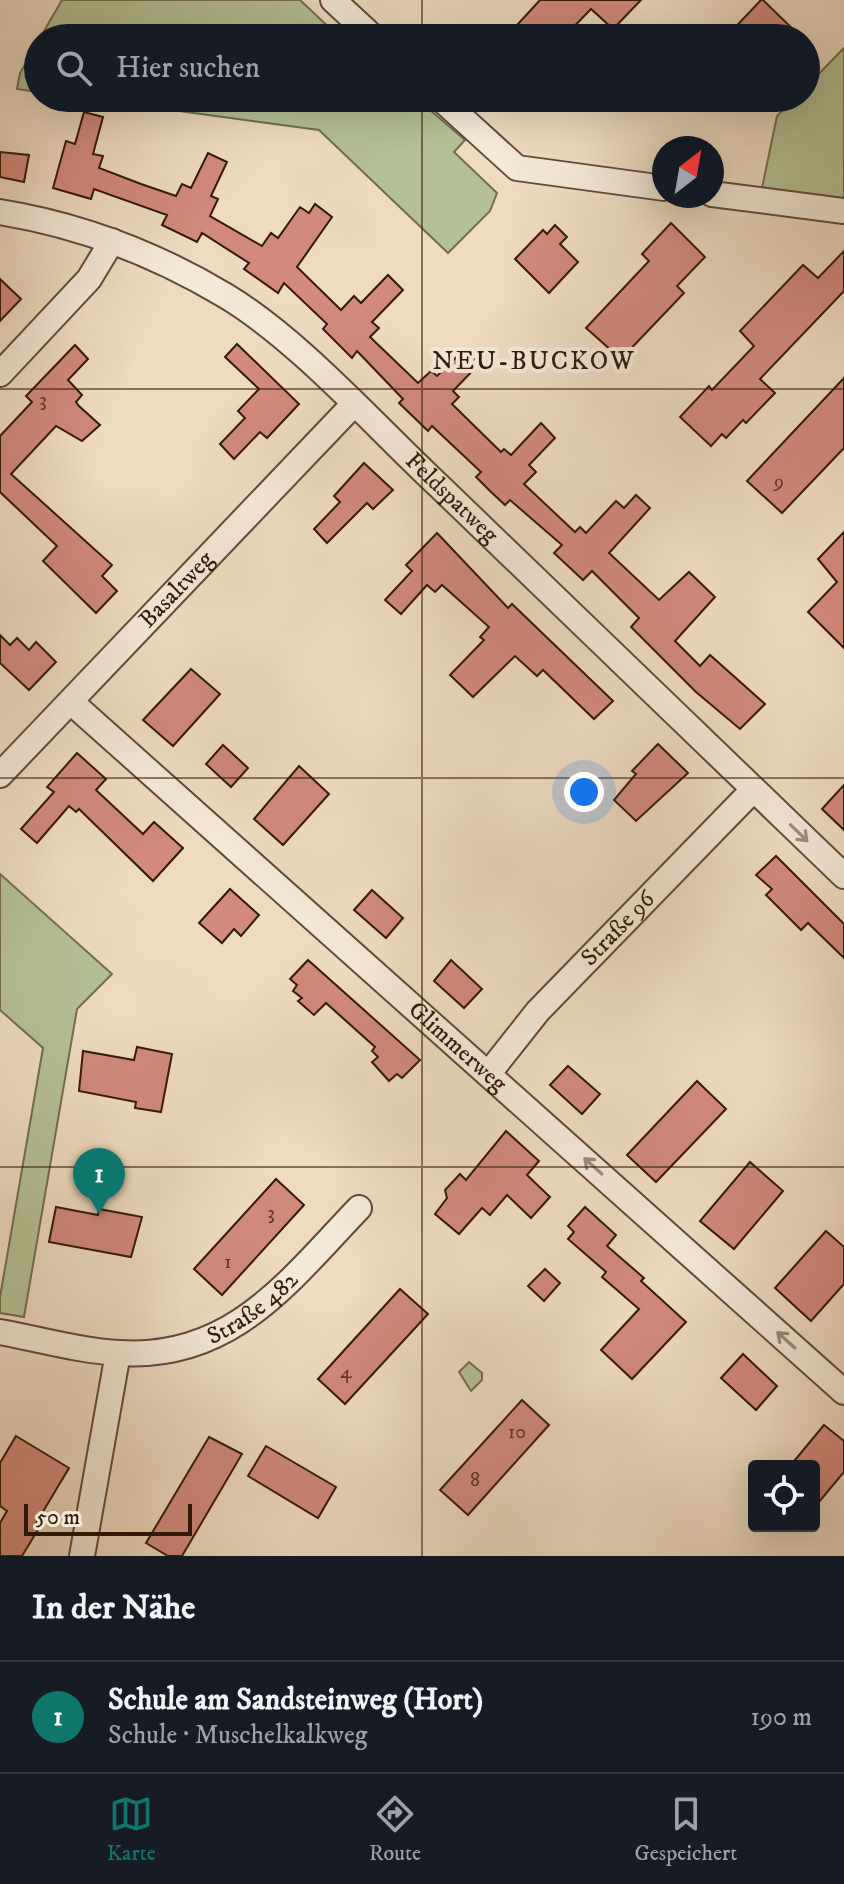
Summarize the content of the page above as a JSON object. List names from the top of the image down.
{
  "streets": {
    "street": [
      "Feldspatweg",
      "Basaltweg",
      "Straße 96",
      "Glimmerweg",
      "Straße 482"
    ]
  },
  "crossings": [
    ["Feldspatweg", "Basaltweg"],
    ["Feldspatweg", "Straße 96"],
    ["Basaltweg", "Glimmerweg"],
    ["Straße 96", "Glimmerweg"]
  ],
  "one_way": ["Glimmerweg"],
  "districts": ["NEU-BUCKOW"],
  "house_numbers": [
    "3",
    "9",
    "3",
    "1",
    "4",
    "10",
    "8"
  ],
  "scale_bar": "50 m",
  "north": "top right",
  "page": {
    "search": "Hier suchen",
    "pins": "1",
    "scale": "50 m",
    "heading": "In der Nähe",
    "list": [
      {
        "mark": "1",
        "name": "Schule am Sandsteinweg (Hort)",
        "note": "Schule · Muschelkalkweg",
        "value": "190 m"
      }
    ],
    "nav": ["Karte", "Route", "Gespeichert"]
  }
}
